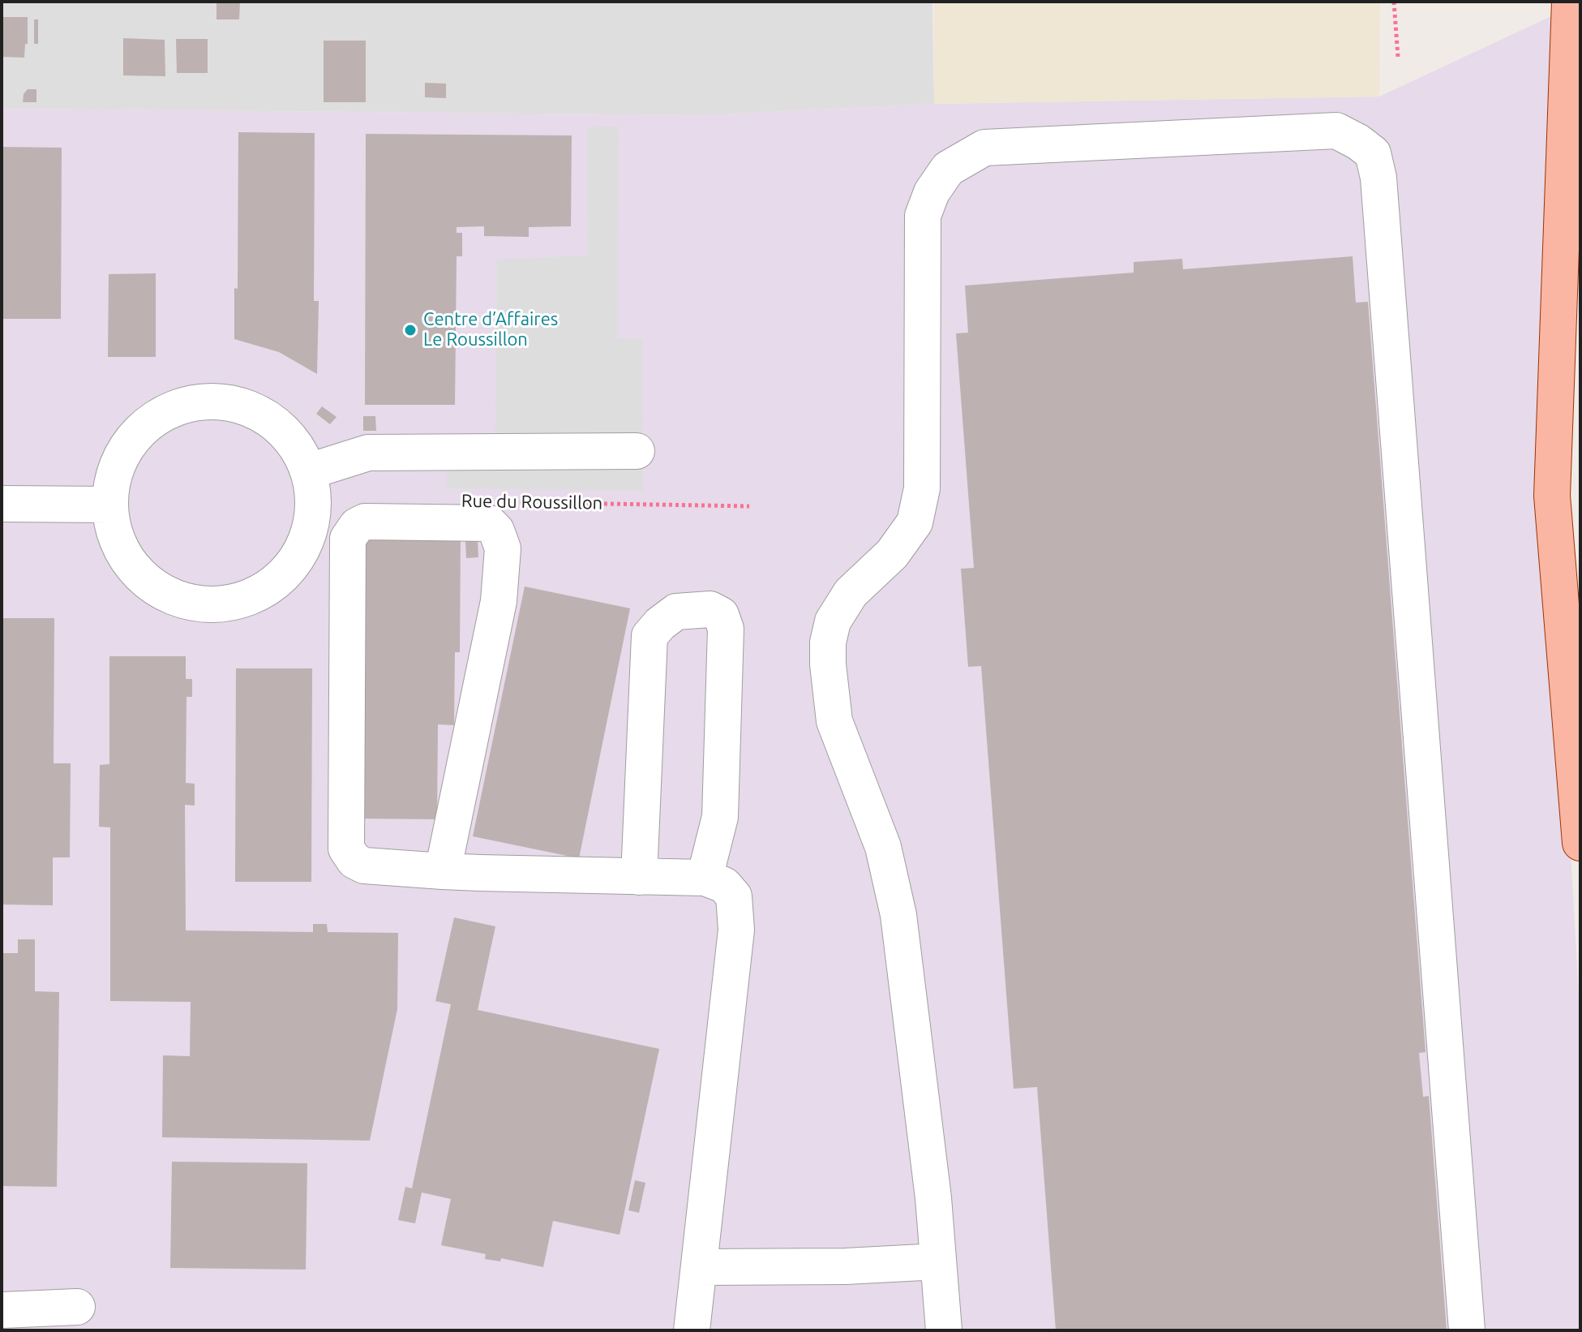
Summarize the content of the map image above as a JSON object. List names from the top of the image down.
{
  "streets": {
    "path": ["Rue du Roussillon"]
  },
  "places": ["Centre d’Affaires Le Roussillon"]
}
